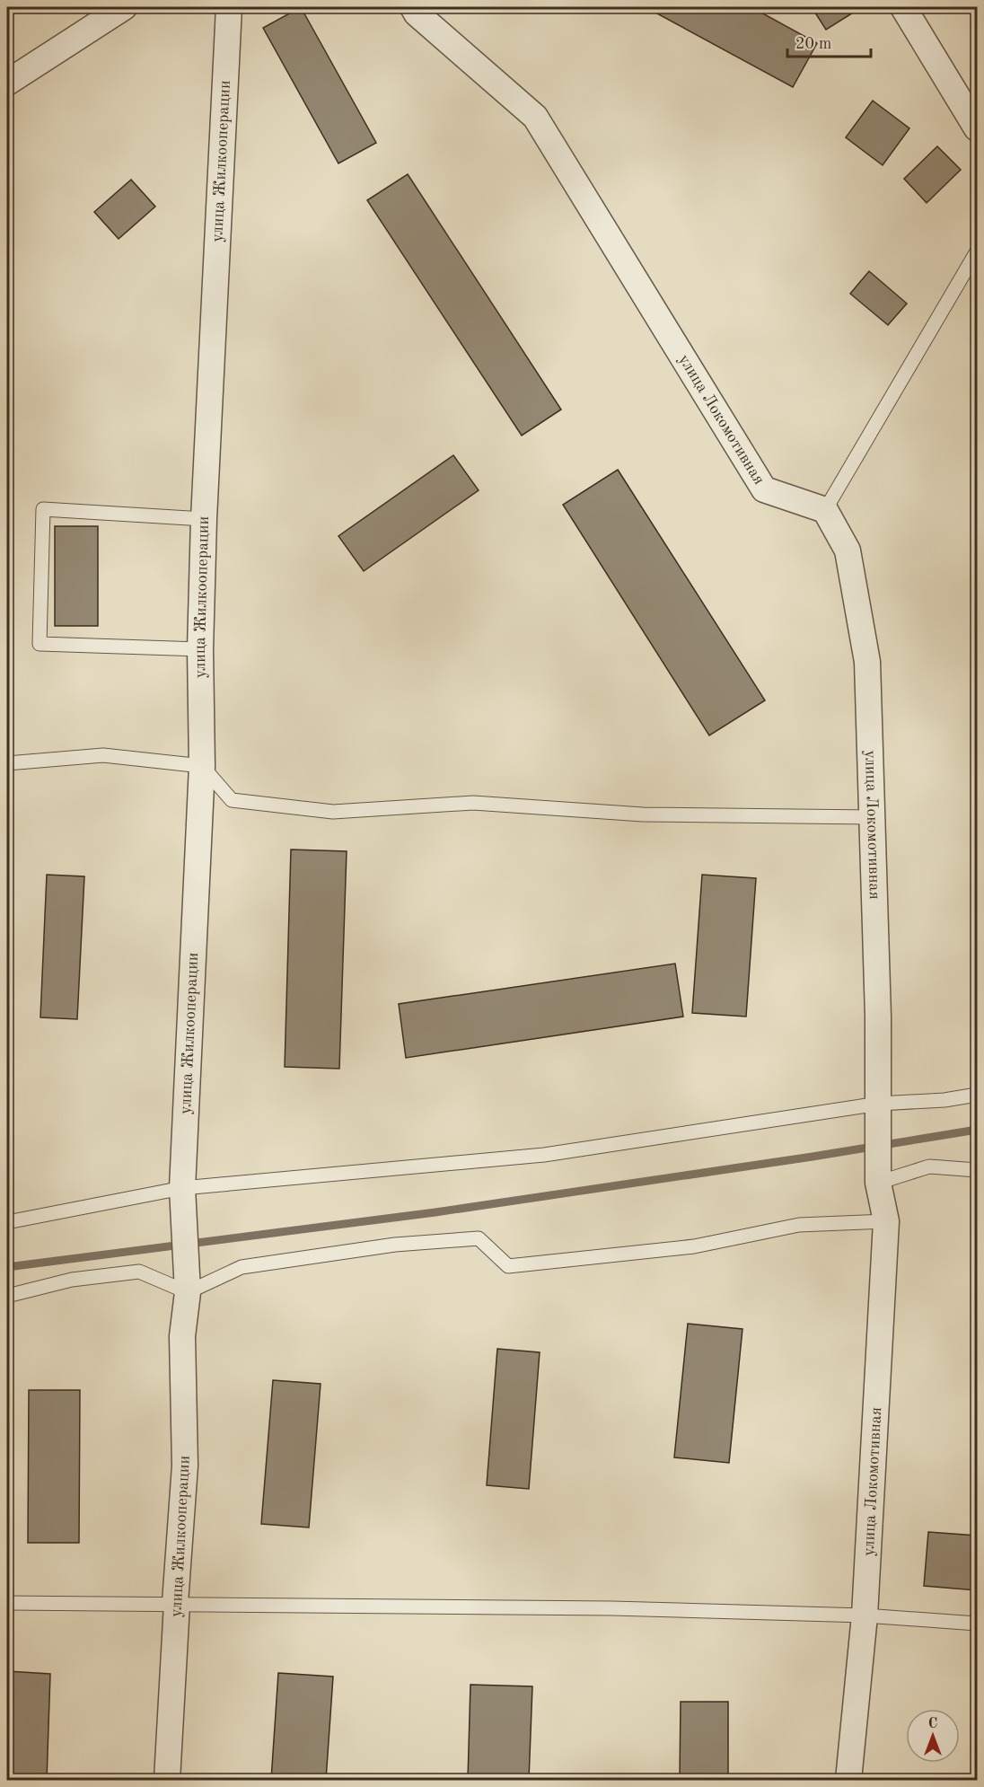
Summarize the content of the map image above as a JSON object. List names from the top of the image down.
{
  "streets": {
    "street": ["улица Жилкооперации", "улица Локомотивная"]
  },
  "scale_bar": "20 m",
  "north": "top"
}
